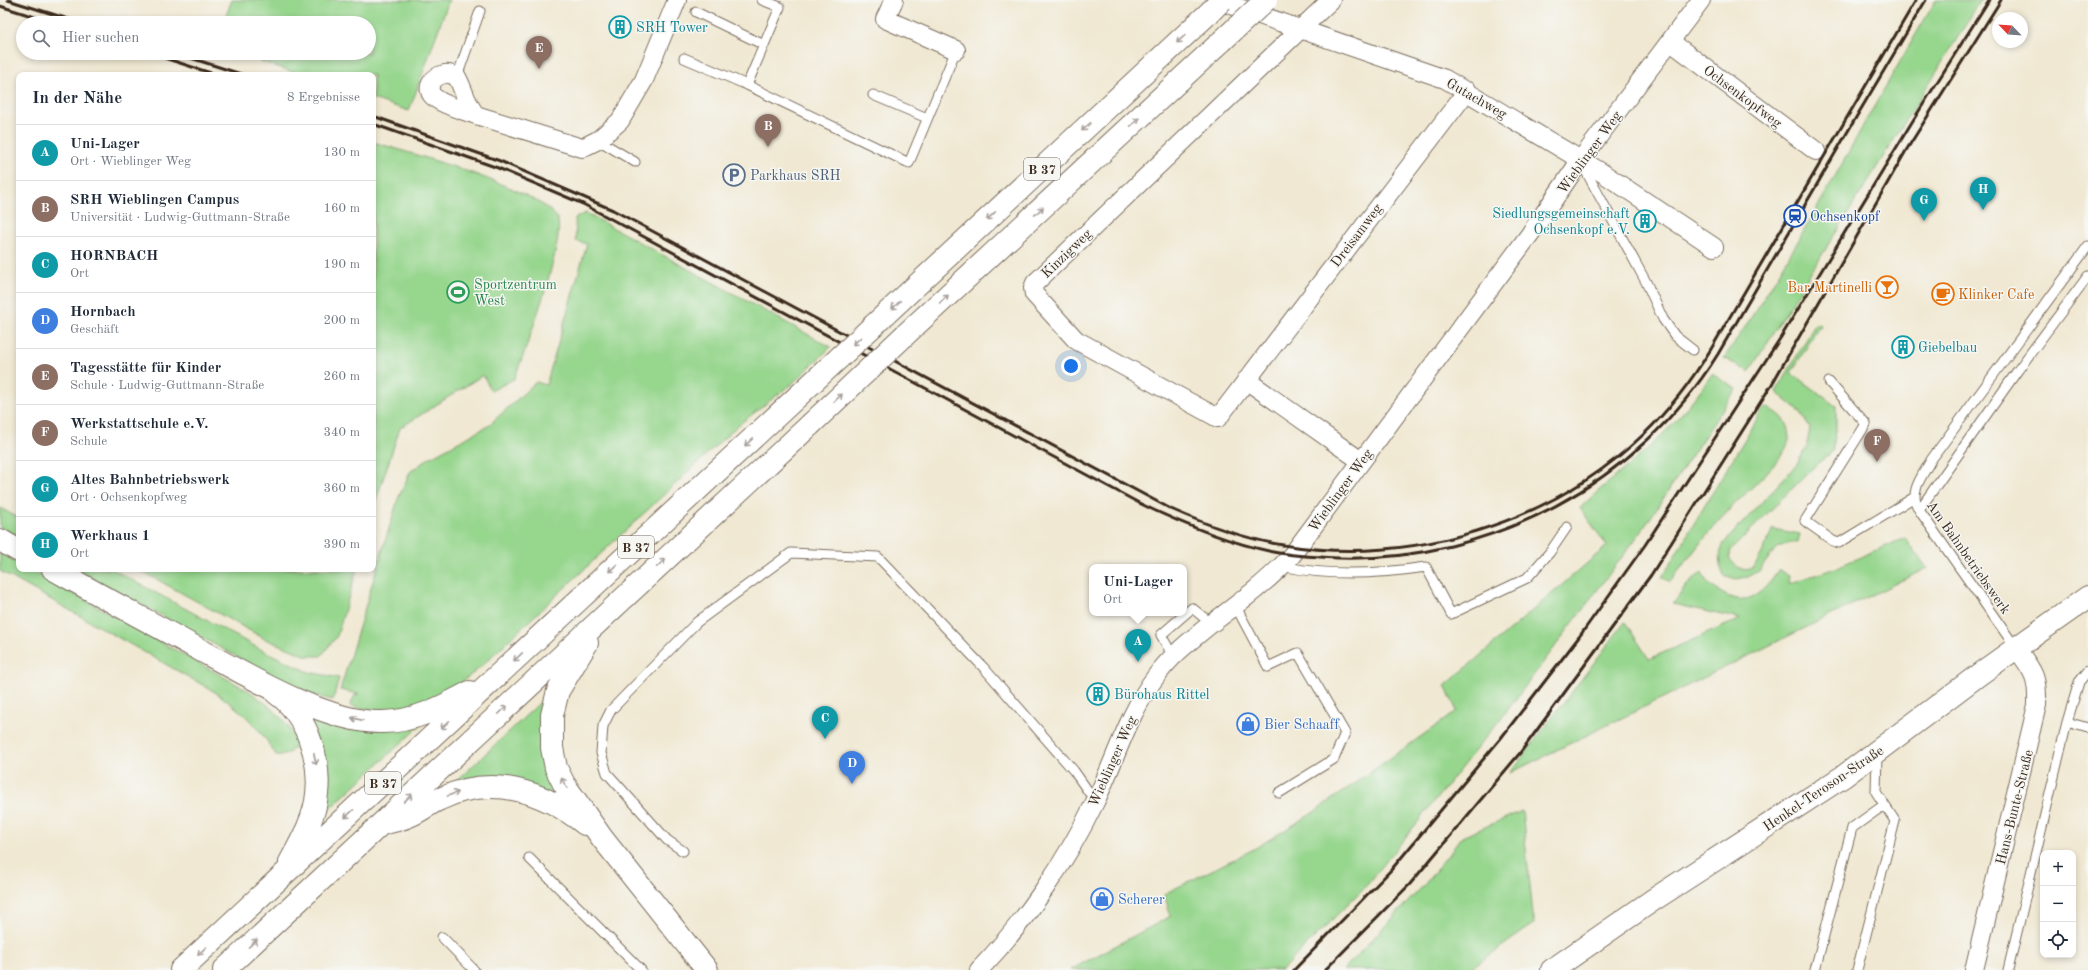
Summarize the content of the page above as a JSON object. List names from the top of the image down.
{
  "streets": {
    "main road": ["B 37", "Henkel-Teroson-Straße"],
    "street": [
      "Ochsenkopfweg",
      "Gutachweg",
      "Wieblinger Weg",
      "Dreisamweg",
      "Kinzigweg",
      "Hans-Bunte-Straße"
    ],
    "lane": ["Am Bahnbetriebswerk"]
  },
  "crossings": [
    ["Ochsenkopfweg", "Wieblinger Weg"],
    ["Gutachweg", "Wieblinger Weg"],
    ["Gutachweg", "B 37"],
    ["Gutachweg", "Dreisamweg"],
    ["Gutachweg", "Kinzigweg"],
    ["Dreisamweg", "Kinzigweg"],
    ["Am Bahnbetriebswerk", "Henkel-Teroson-Straße"],
    ["Am Bahnbetriebswerk", "Hans-Bunte-Straße"],
    ["Henkel-Teroson-Straße", "Hans-Bunte-Straße"]
  ],
  "places": {
    "building": [
      "SRH Tower",
      "Siedlungsgemeinschaft Ochsenkopf e.V.",
      "Giebelbau",
      "Bürohaus Rittel"
    ],
    "parking": ["Parkhaus SRH"],
    "station": ["Ochsenkopf"],
    "bar": ["Bar Martinelli"],
    "sports": ["Sportzentrum West"],
    "cafe": ["Klinker Cafe"],
    "shop": ["Bier Schaaff", "Scherer"]
  },
  "north": "top left",
  "page": {
    "search": "Hier suchen",
    "pins": [
      "E",
      "B",
      "H",
      "G",
      "F",
      "A",
      "C",
      "D"
    ],
    "heading": ["In der Nähe", "8 Ergebnisse"],
    "list": [
      {
        "mark": "A",
        "name": "Uni-Lager",
        "note": "Ort · Wieblinger Weg",
        "value": "130 m"
      },
      {
        "mark": "B",
        "name": "SRH Wieblingen Campus",
        "note": "Universität · Ludwig-Guttmann-Straße",
        "value": "160 m"
      },
      {
        "mark": "C",
        "name": "HORNBACH",
        "note": "Ort",
        "value": "190 m"
      },
      {
        "mark": "D",
        "name": "Hornbach",
        "note": "Geschäft",
        "value": "200 m"
      },
      {
        "mark": "E",
        "name": "Tagesstätte für Kinder",
        "note": "Schule · Ludwig-Guttmann-Straße",
        "value": "260 m"
      },
      {
        "mark": "F",
        "name": "Werkstattschule e.V.",
        "note": "Schule",
        "value": "340 m"
      },
      {
        "mark": "G",
        "name": "Altes Bahnbetriebswerk",
        "note": "Ort · Ochsenkopfweg",
        "value": "360 m"
      },
      {
        "mark": "H",
        "name": "Werkhaus 1",
        "note": "Ort",
        "value": "390 m"
      }
    ],
    "popup": ["Uni-Lager", "Ort"],
    "map_buttons": ["+", "−"]
  }
}
